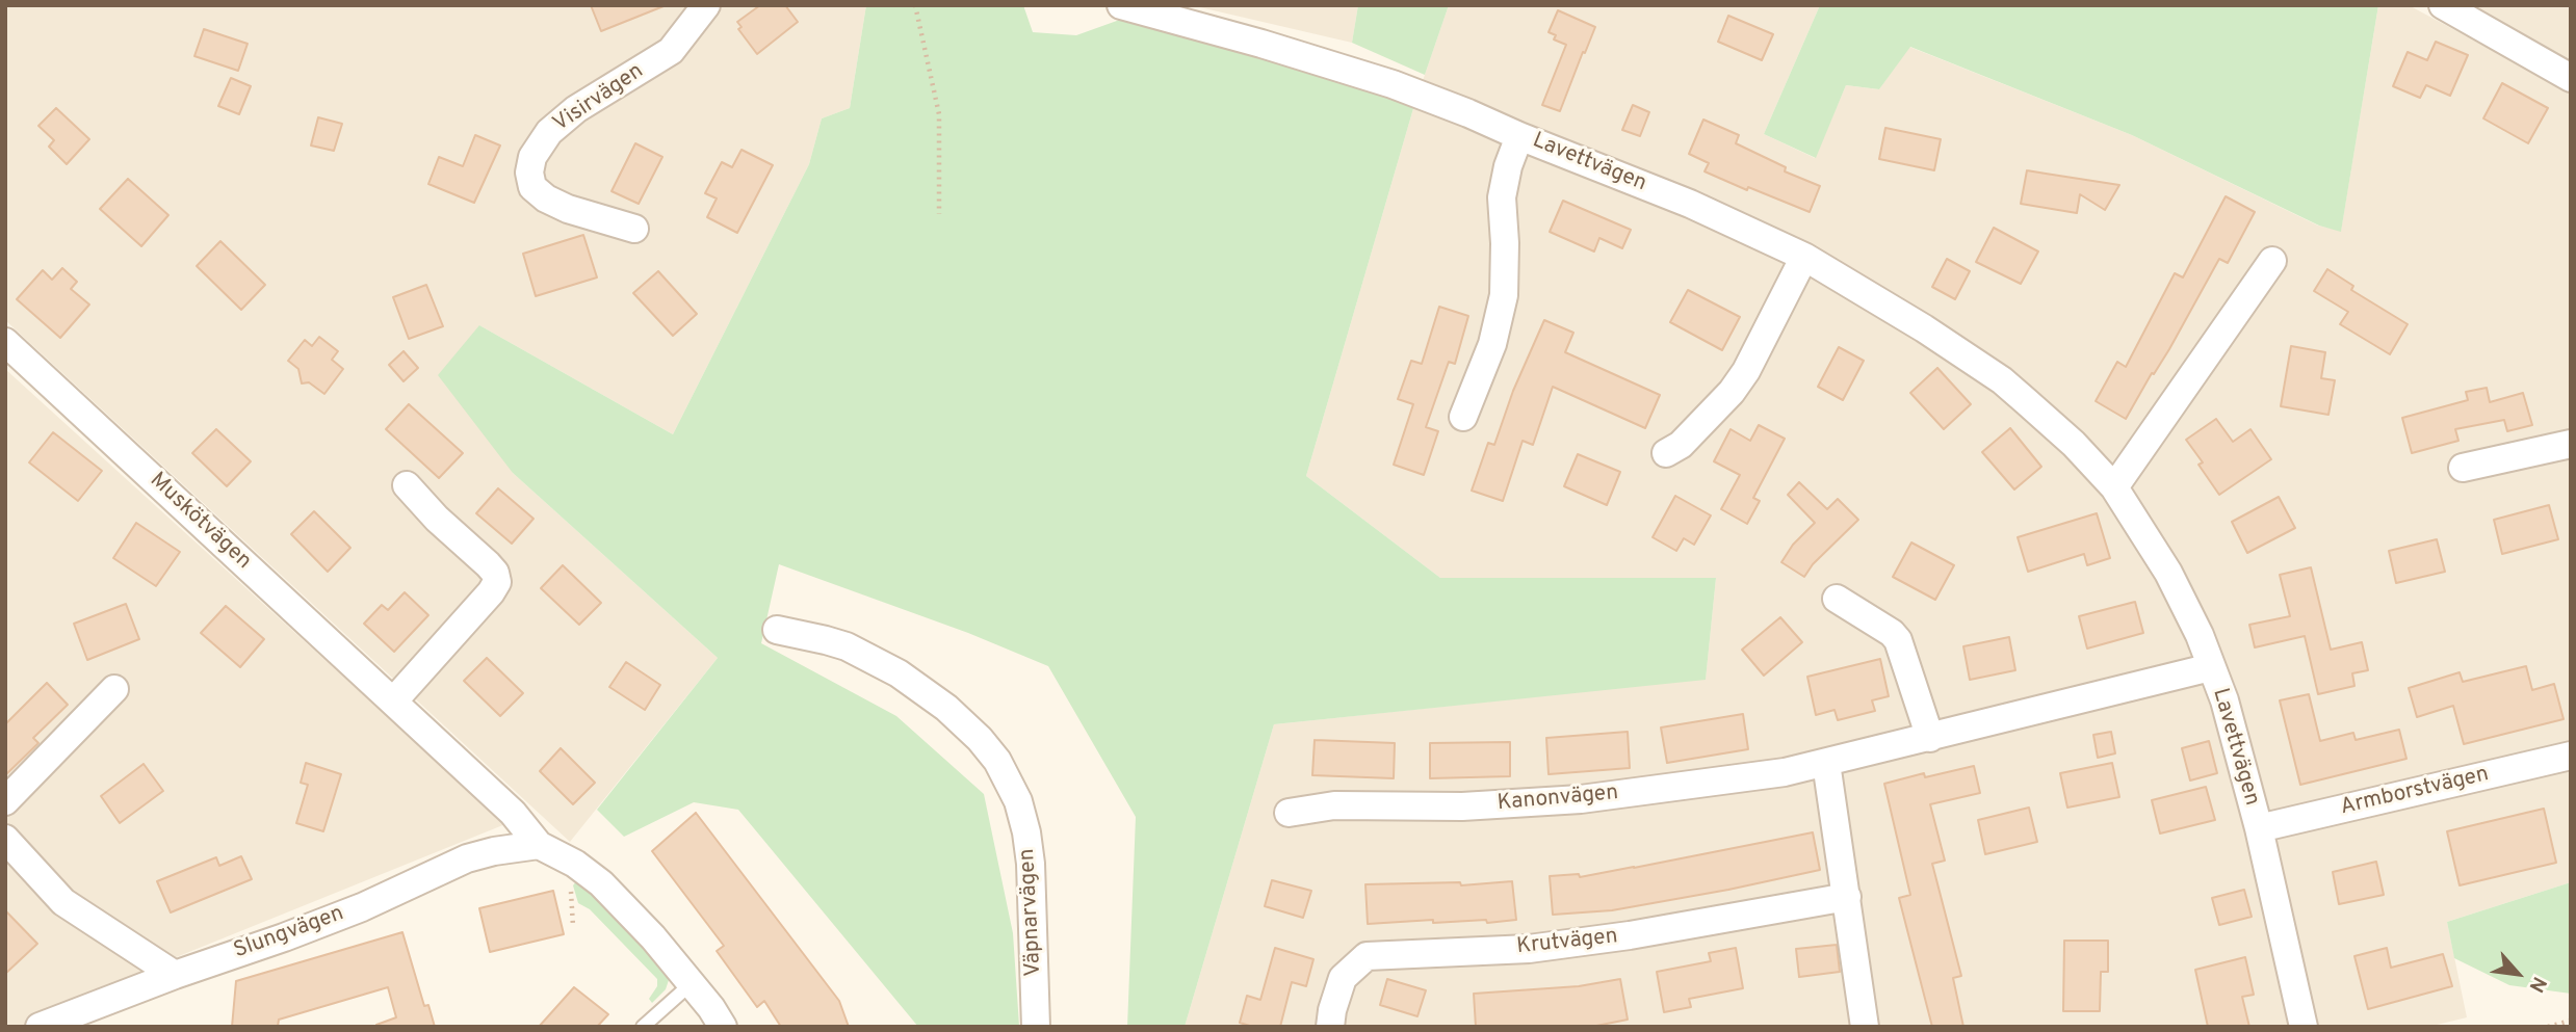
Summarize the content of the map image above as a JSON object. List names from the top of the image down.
{
  "streets": {
    "street": [
      "Visirvägen",
      "Lavettvägen",
      "Muskötvägen",
      "Armborstvägen",
      "Kanonvägen",
      "Väpnarvägen",
      "Slungvägen",
      "Krutvägen"
    ]
  },
  "crossings": [
    ["Lavettvägen", "Armborstvägen"],
    ["Lavettvägen", "Kanonvägen"],
    ["Muskötvägen", "Slungvägen"]
  ],
  "north": "bottom right"
}
